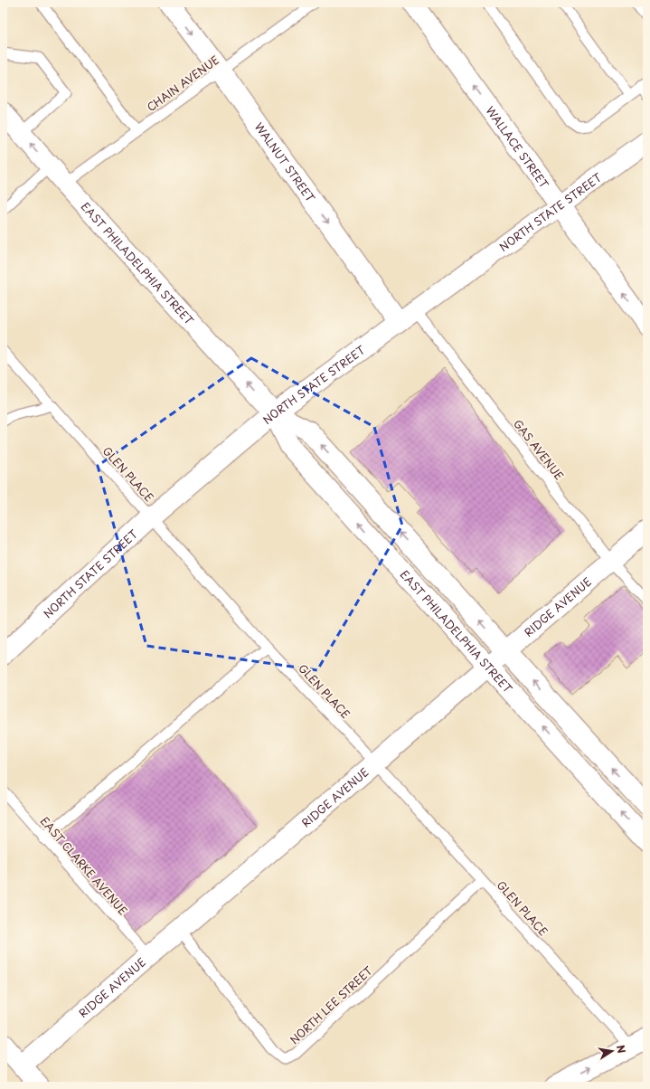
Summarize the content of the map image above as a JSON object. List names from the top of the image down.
{
  "streets": {
    "street": [
      "WALLACE STREET",
      "WALNUT STREET",
      "NORTH STATE STREET",
      "EAST PHILADELPHIA STREET",
      "RIDGE AVENUE"
    ],
    "lane": [
      "CHAIN AVENUE",
      "GAS AVENUE",
      "GLEN PLACE",
      "EAST CLARKE AVENUE",
      "NORTH LEE STREET"
    ]
  },
  "crossings": [
    ["CHAIN AVENUE", "WALNUT STREET"],
    ["CHAIN AVENUE", "EAST PHILADELPHIA STREET"],
    ["WALLACE STREET", "NORTH STATE STREET"],
    ["WALNUT STREET", "NORTH STATE STREET"],
    ["NORTH STATE STREET", "EAST PHILADELPHIA STREET"],
    ["NORTH STATE STREET", "GAS AVENUE"],
    ["NORTH STATE STREET", "GLEN PLACE"],
    ["EAST PHILADELPHIA STREET", "RIDGE AVENUE"],
    ["GAS AVENUE", "RIDGE AVENUE"],
    ["GLEN PLACE", "RIDGE AVENUE"],
    ["GLEN PLACE", "NORTH LEE STREET"],
    ["RIDGE AVENUE", "EAST CLARKE AVENUE"],
    ["RIDGE AVENUE", "NORTH LEE STREET"]
  ],
  "one_way": ["WALLACE STREET", "WALNUT STREET", "EAST PHILADELPHIA STREET"],
  "north": "right"
}
